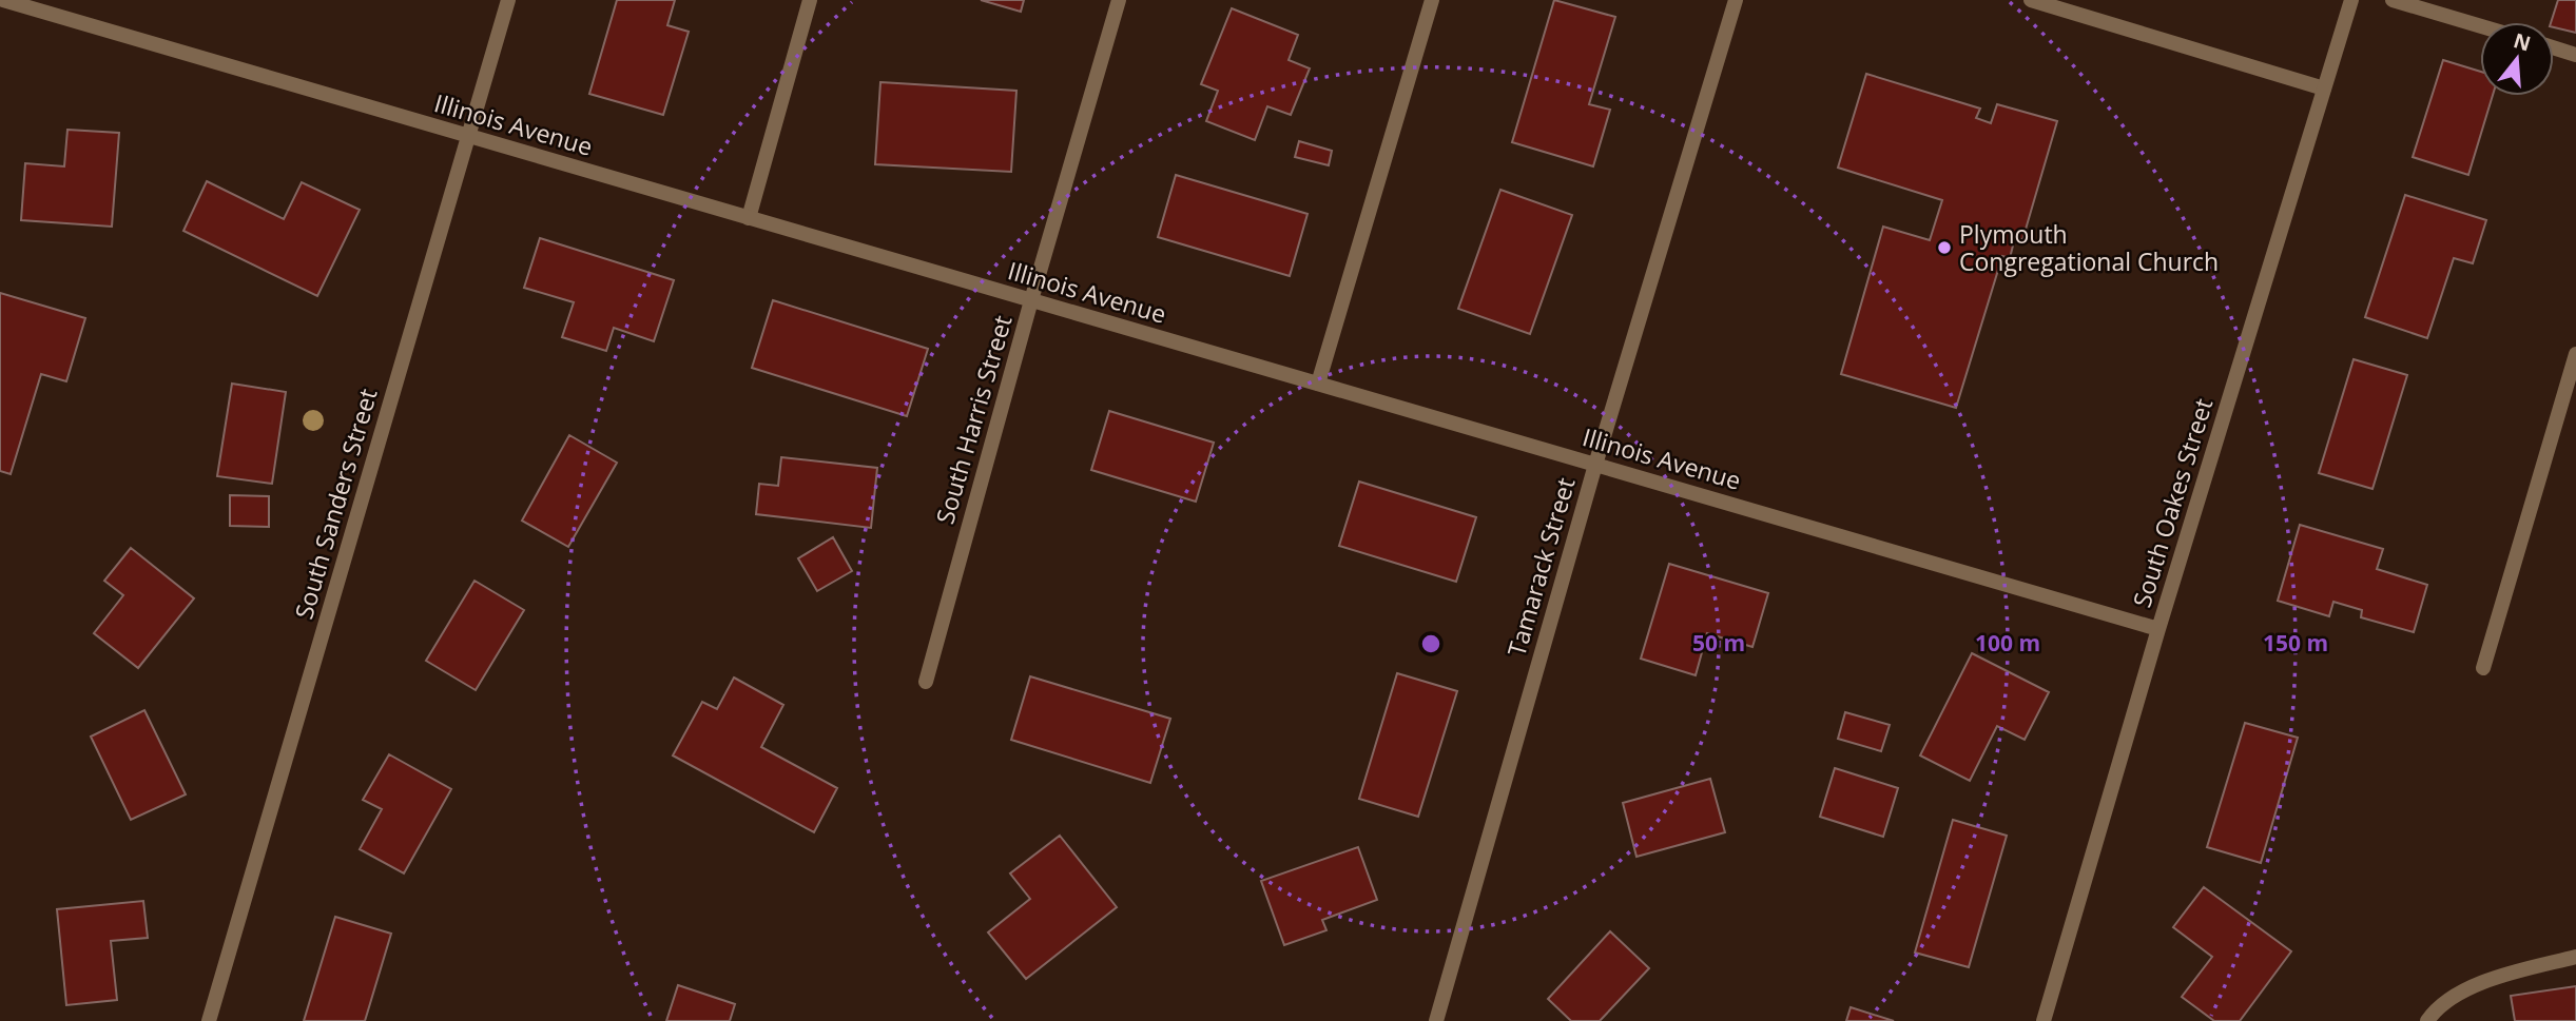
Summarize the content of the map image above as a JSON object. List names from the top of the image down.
{
  "streets": {
    "street": [
      "Illinois Avenue",
      "South Harris Street",
      "South Oakes Street",
      "South Sanders Street",
      "Tamarack Street"
    ]
  },
  "crossings": [
    ["Illinois Avenue", "South Harris Street"],
    ["Illinois Avenue", "South Oakes Street"],
    ["Illinois Avenue", "South Sanders Street"],
    ["Illinois Avenue", "Tamarack Street"]
  ],
  "places": ["Plymouth Congregational Church"],
  "north": "top",
  "rings": ["50 m", "100 m", "150 m"]
}
